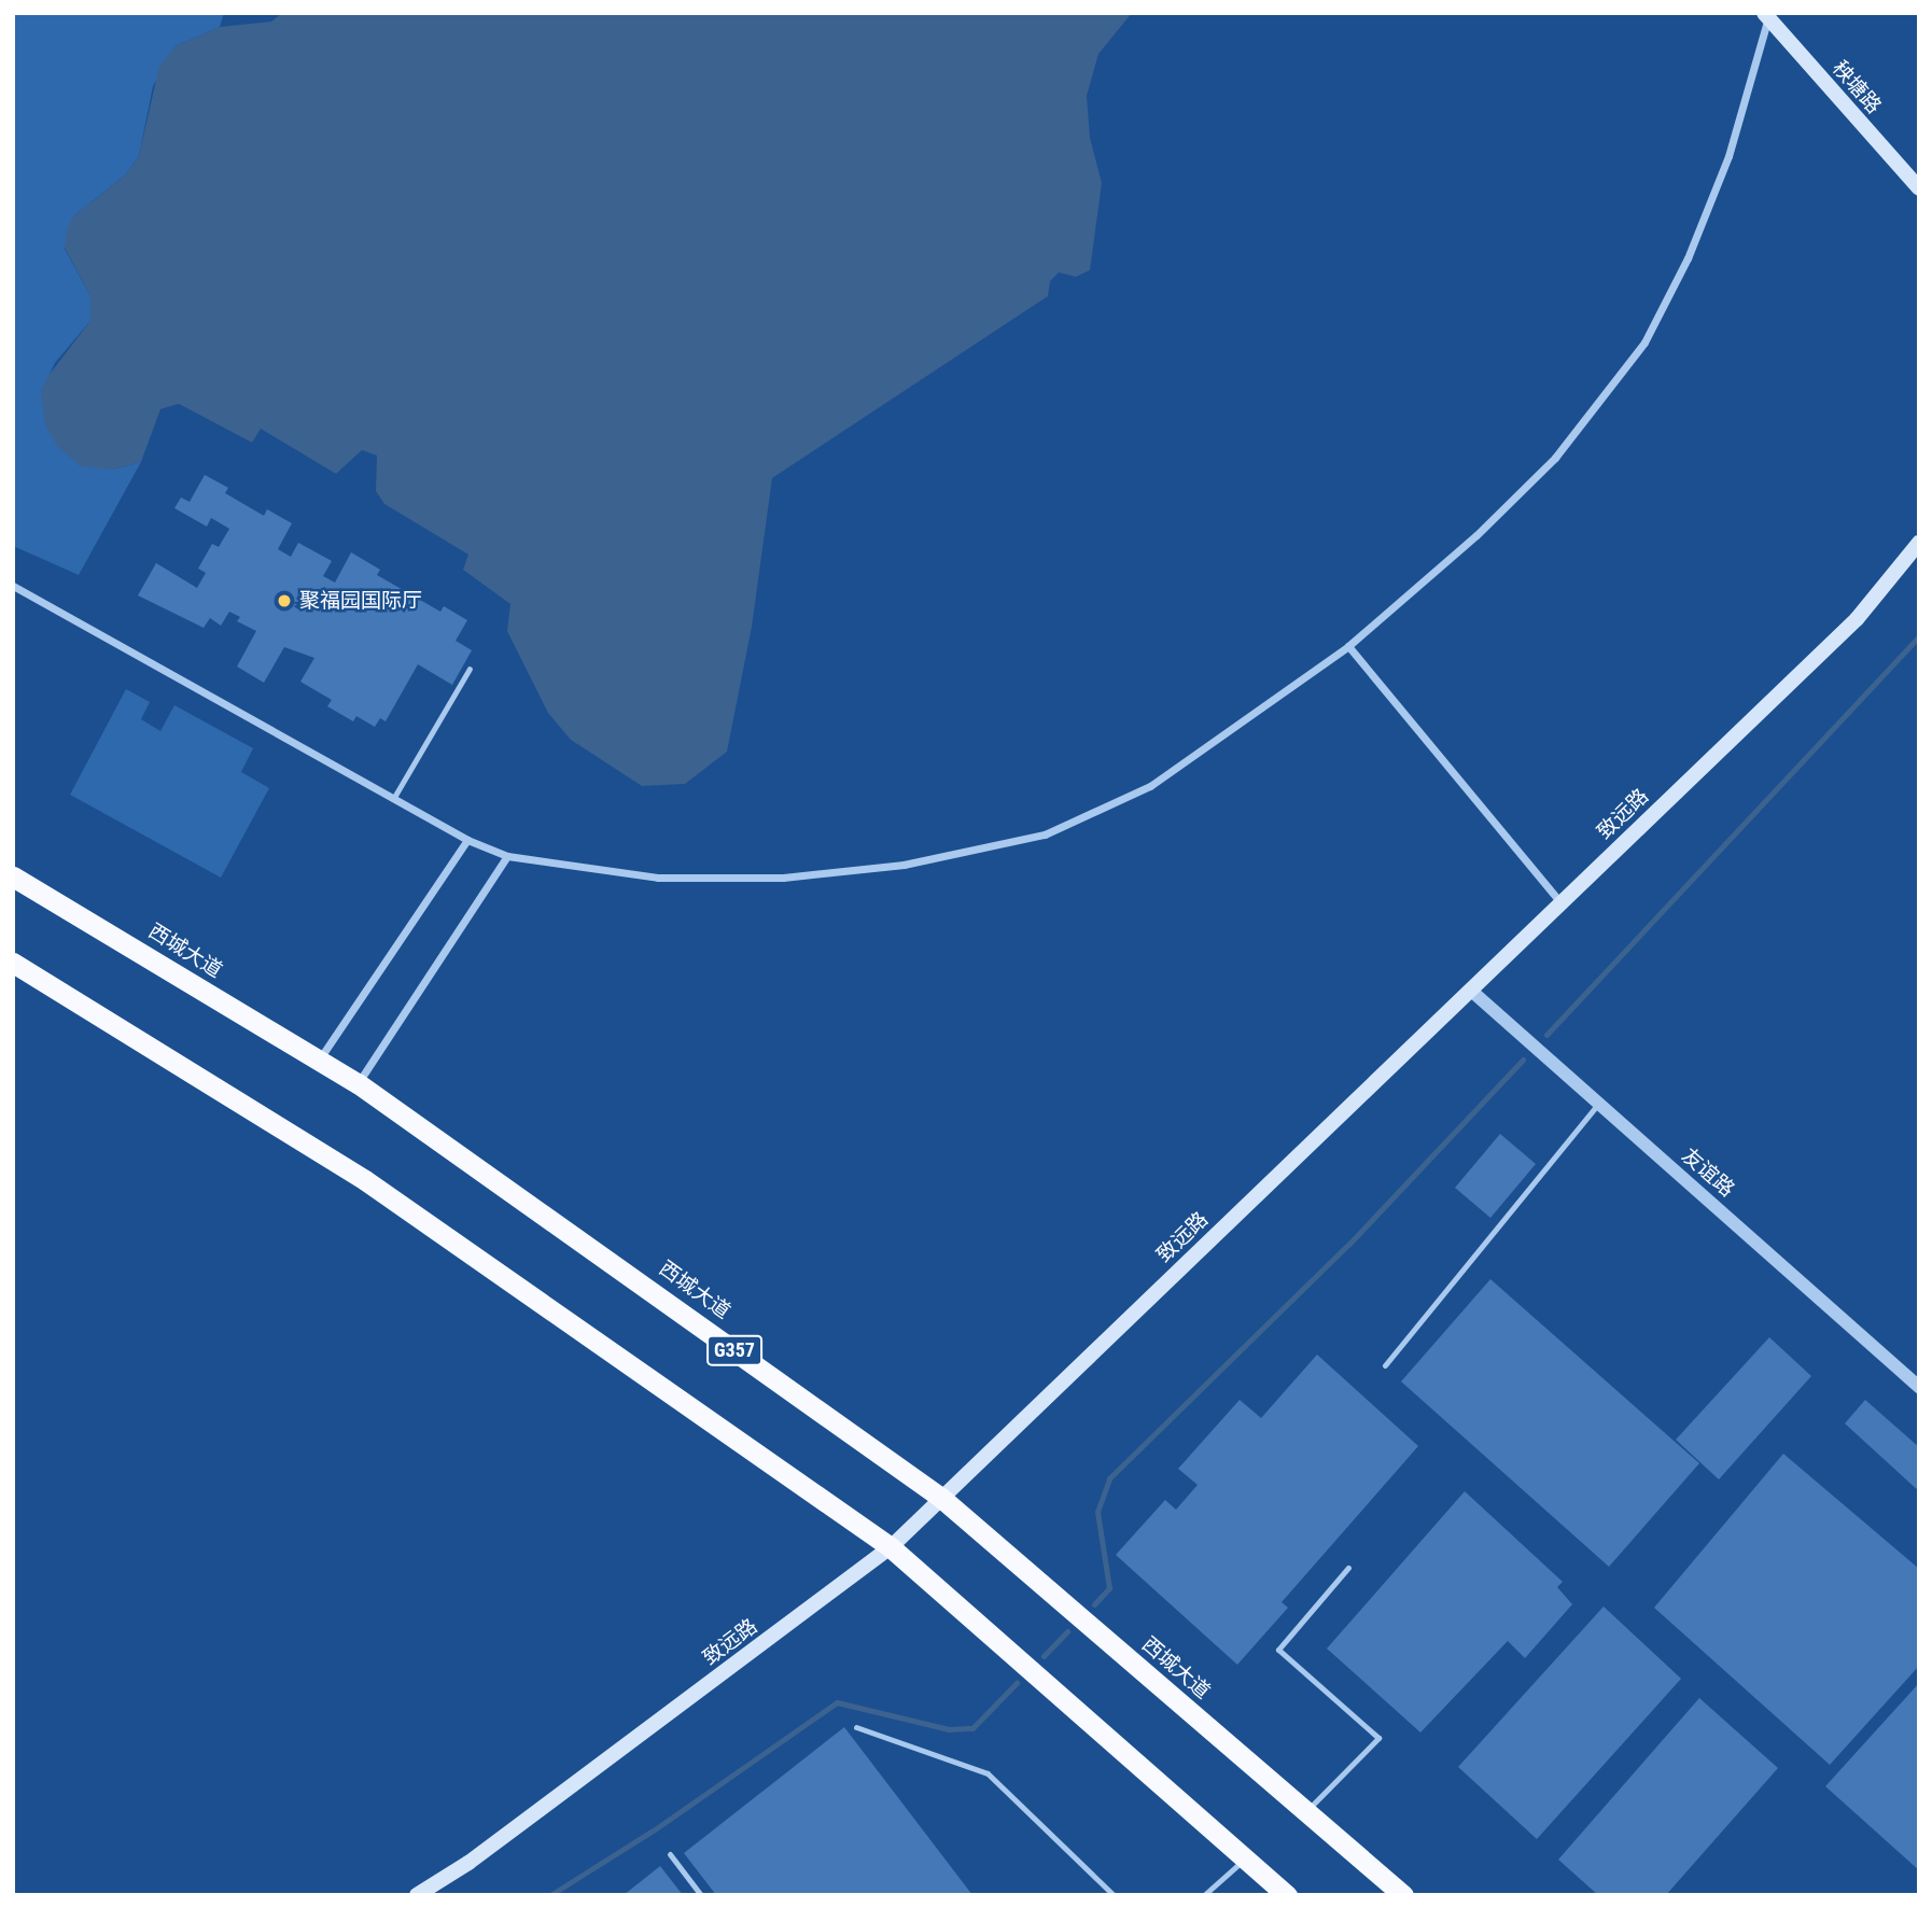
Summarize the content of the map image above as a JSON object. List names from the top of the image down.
{
  "streets": {
    "highway": ["西城大道", "G357"],
    "main road": ["秧塘路", "致远路"],
    "street": ["友谊路"]
  },
  "crossings": [
    ["致远路", "西城大道"],
    ["致远路", "友谊路"]
  ],
  "places": ["聚福园国际厅"]
}
